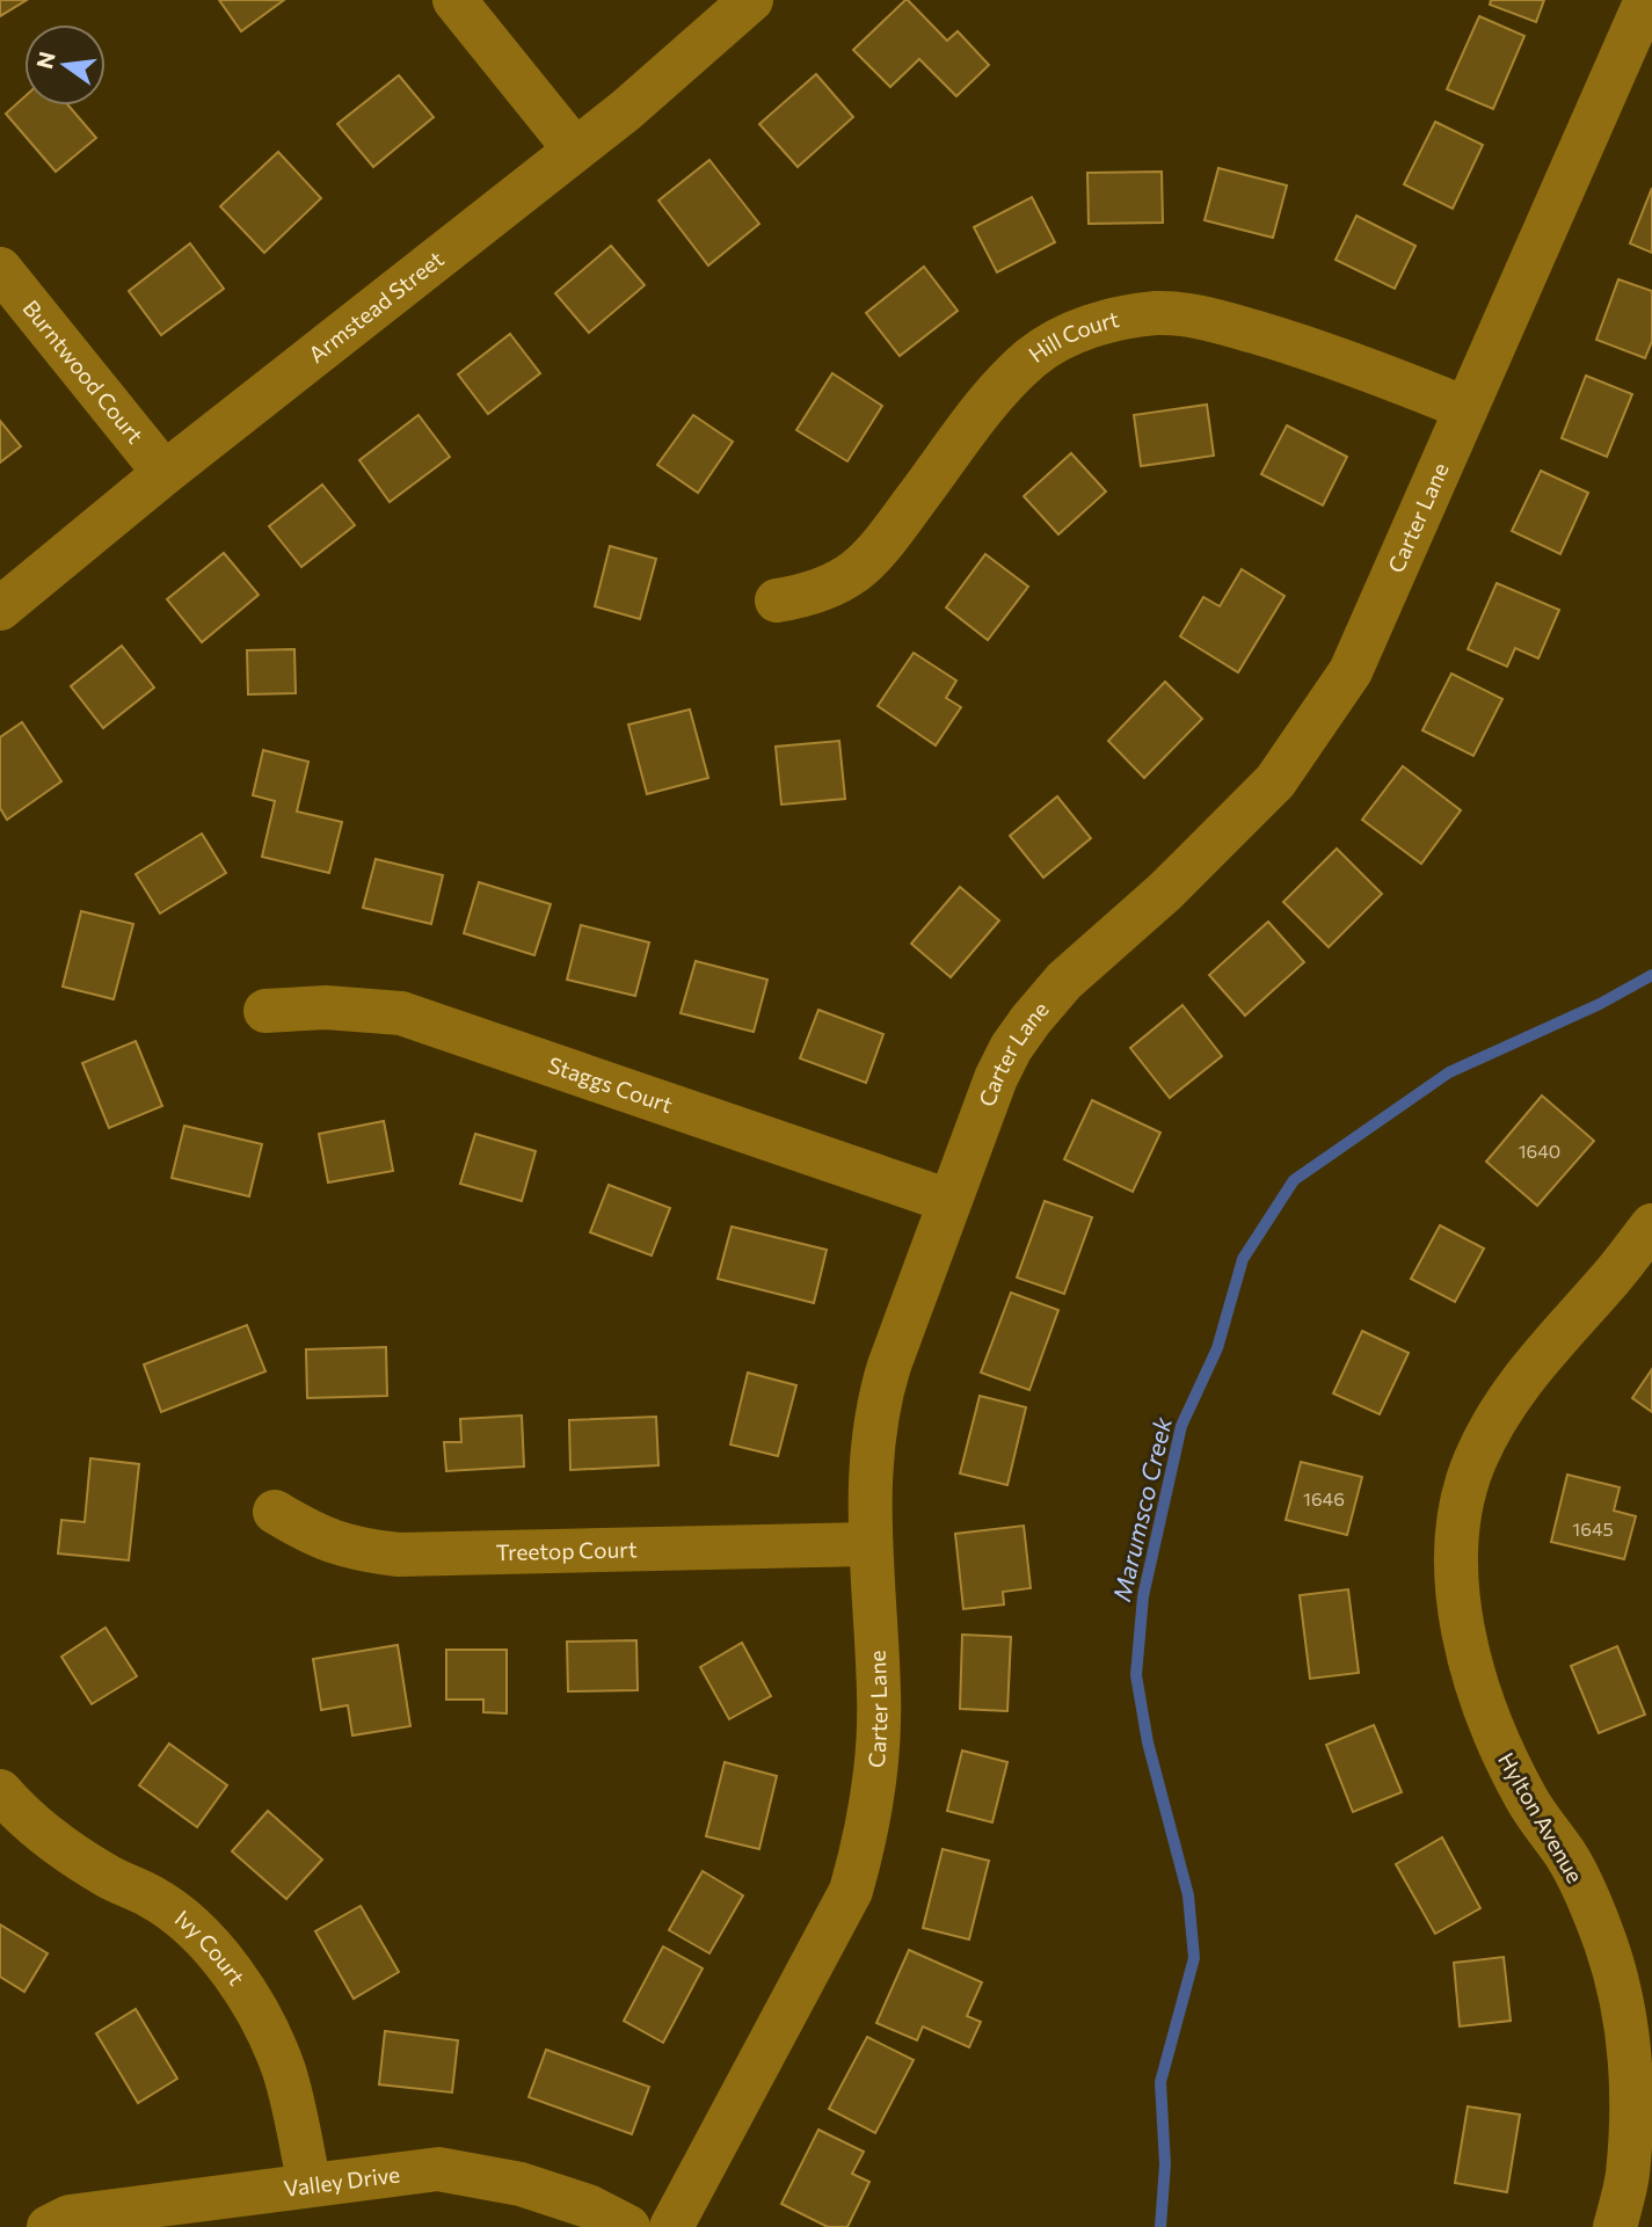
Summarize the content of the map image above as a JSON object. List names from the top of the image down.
{
  "streets": {
    "street": [
      "Armstead Street",
      "Hill Court",
      "Burntwood Court",
      "Carter Lane",
      "Staggs Court",
      "Treetop Court",
      "Hylton Avenue",
      "Ivy Court",
      "Valley Drive"
    ]
  },
  "crossings": [
    ["Armstead Street", "Burntwood Court"],
    ["Hill Court", "Carter Lane"],
    ["Carter Lane", "Staggs Court"],
    ["Carter Lane", "Treetop Court"],
    ["Ivy Court", "Valley Drive"]
  ],
  "water": ["Marumsco Creek"],
  "house_numbers": ["1640", "1646", "1645"],
  "north": "left"
}
